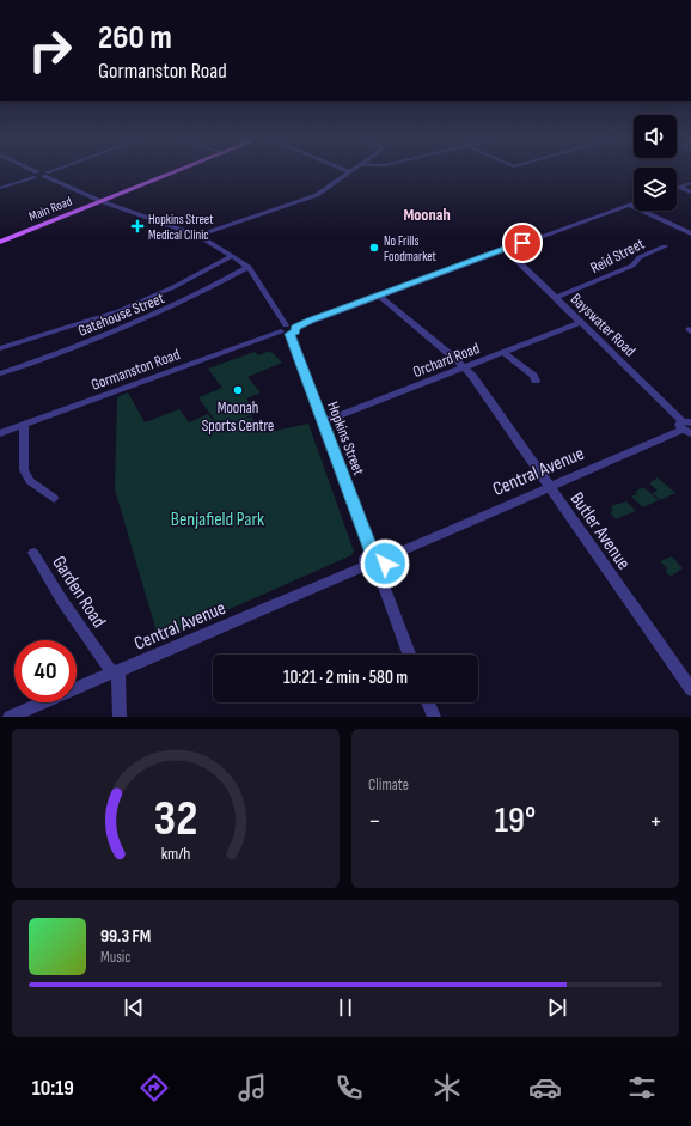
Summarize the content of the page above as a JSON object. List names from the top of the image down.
{
  "streets": {
    "main road": ["Main Road"],
    "street": [
      "Reid Street",
      "Gatehouse Street",
      "Bayswater Road",
      "Orchard Road",
      "Gormanston Road",
      "Hopkins Street",
      "Central Avenue",
      "Butler Avenue",
      "Garden Road"
    ]
  },
  "crossings": [
    ["Main Road", "Hopkins Street"],
    ["Reid Street", "Bayswater Road"],
    ["Gatehouse Street", "Hopkins Street"],
    ["Bayswater Road", "Orchard Road"],
    ["Bayswater Road", "Gormanston Road"],
    ["Bayswater Road", "Central Avenue"],
    ["Orchard Road", "Hopkins Street"],
    ["Orchard Road", "Butler Avenue"],
    ["Gormanston Road", "Hopkins Street"],
    ["Gormanston Road", "Butler Avenue"],
    ["Central Avenue", "Butler Avenue"],
    ["Central Avenue", "Garden Road"]
  ],
  "districts": ["Moonah"],
  "parks": ["Benjafield Park"],
  "places": {
    "health": ["Hopkins Street Medical Clinic"],
    "other": ["No Frills Foodmarket", "Moonah Sports Centre"]
  },
  "page": {
    "turn": ["260 m", "Gormanston Road"],
    "limit": "40",
    "trip": "10:21 · 2 min · 580 m",
    "tile": "Climate",
    "heat": ["−", "19°", "+"],
    "song": ["99.3 FM", "Music"],
    "tabs": "10:19",
    "gauge": ["32", "km/h"]
  }
}
